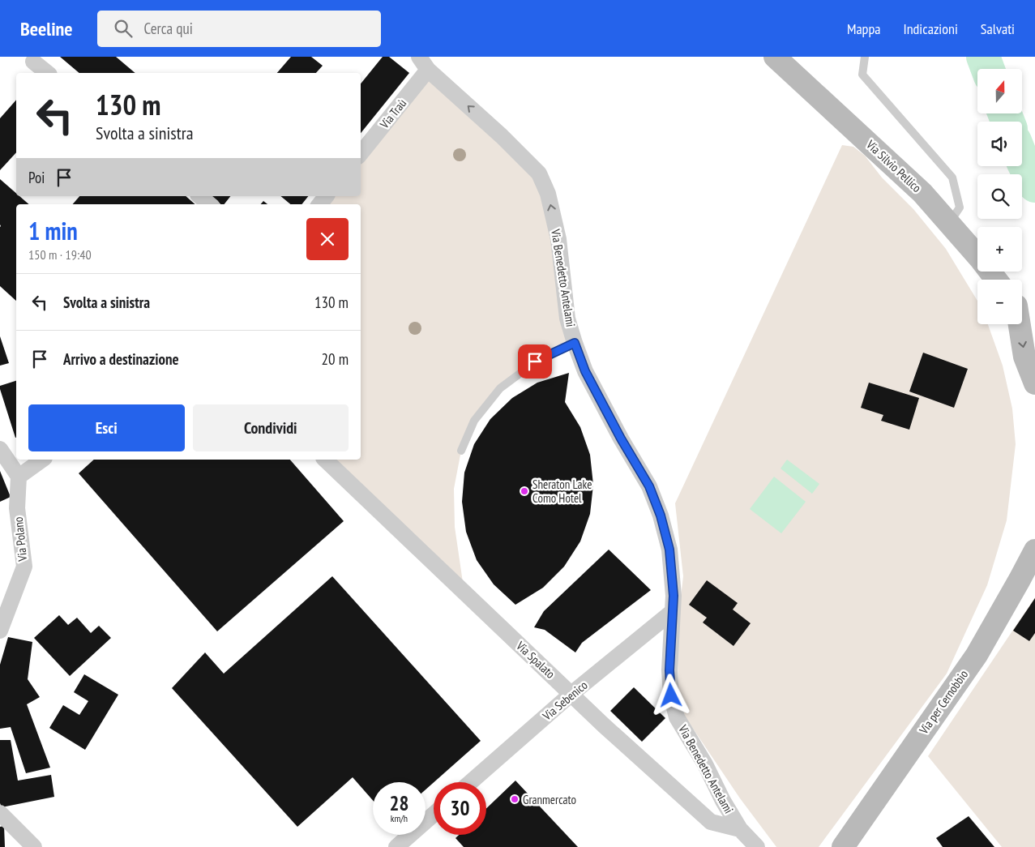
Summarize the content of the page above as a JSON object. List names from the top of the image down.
{
  "streets": {
    "main road": ["Via Silvio Pellico", "Via per Cernobbio"],
    "street": [
      "Via Traù",
      "Via Benedetto Antelami",
      "Via Polano",
      "Via Spalato",
      "Via Sebenico"
    ]
  },
  "crossings": [
    ["Via Traù", "Via Benedetto Antelami"],
    ["Via Benedetto Antelami", "Via Spalato"],
    ["Via Benedetto Antelami", "Via Sebenico"],
    ["Via Spalato", "Via Sebenico"]
  ],
  "one_way": ["Via Benedetto Antelami"],
  "places": ["Sheraton Lake Como Hotel", "Granmercato"],
  "north": "top",
  "page": {
    "header": "Beeline",
    "search": "Cerca qui",
    "nav": ["Mappa", "Indicazioni", "Salvati"],
    "map_buttons": ["+", "−"],
    "turn": ["130 m", "Svolta a sinistra"],
    "then": "Poi",
    "heading": ["1 min", "150 m · 19:40"],
    "list": [
      {
        "name": "Svolta a sinistra",
        "value": "130 m"
      },
      {
        "name": "Arrivo a destinazione",
        "value": "20 m"
      }
    ],
    "buttons": ["Esci", "Condividi"],
    "speed": "28 km/h",
    "limit": "30"
  }
}
